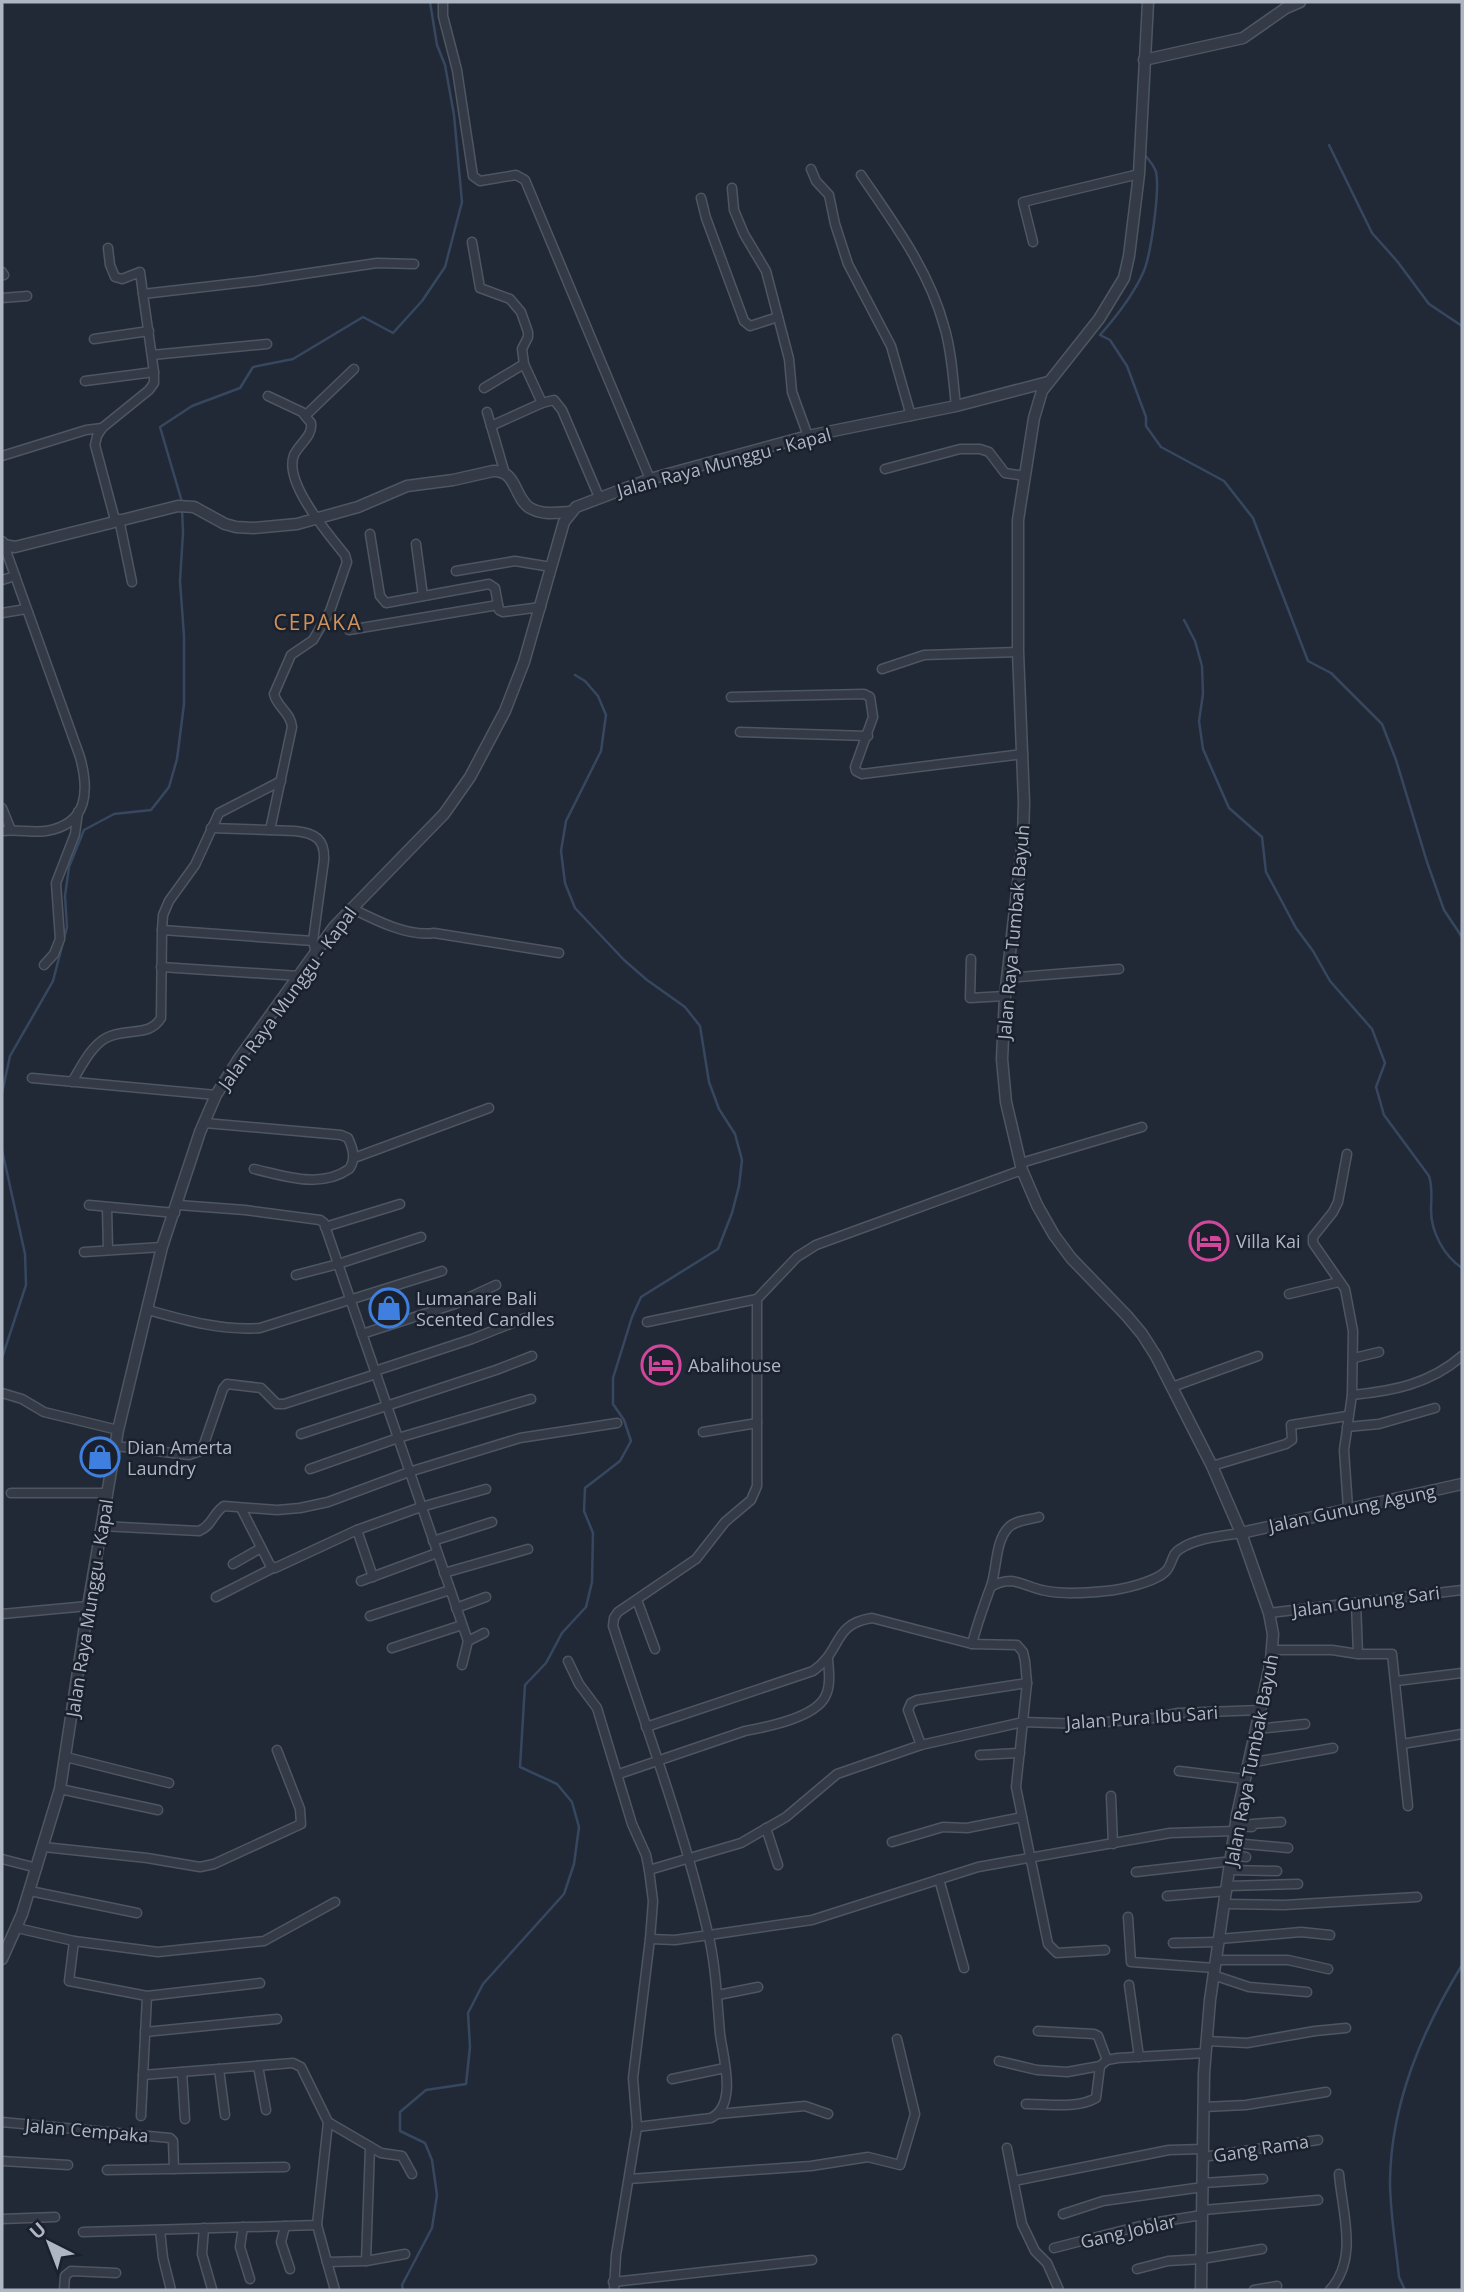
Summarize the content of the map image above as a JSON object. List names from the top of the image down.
{
  "streets": {
    "street": [
      "Jalan Raya Munggu - Kapal",
      "Jalan Raya Tumbak Bayuh",
      "Jalan Gunung Agung",
      "Jalan Gunung Sari",
      "Jalan Pura Ibu Sari",
      "Jalan Cempaka",
      "Gang Rama",
      "Gang Joblar"
    ]
  },
  "crossings": [
    ["Jalan Raya Munggu - Kapal", "Jalan Raya Tumbak Bayuh"],
    ["Jalan Raya Tumbak Bayuh", "Jalan Gunung Agung"],
    ["Jalan Raya Tumbak Bayuh", "Jalan Gunung Sari"],
    ["Jalan Raya Tumbak Bayuh", "Jalan Pura Ibu Sari"],
    ["Jalan Raya Tumbak Bayuh", "Gang Rama"],
    ["Jalan Raya Tumbak Bayuh", "Gang Joblar"]
  ],
  "districts": ["CEPAKA"],
  "places": {
    "hotel": ["Villa Kai", "Abalihouse"],
    "shop": ["Lumanare Bali Scented Candles", "Dian Amerta Laundry"]
  },
  "north": "top left"
}
